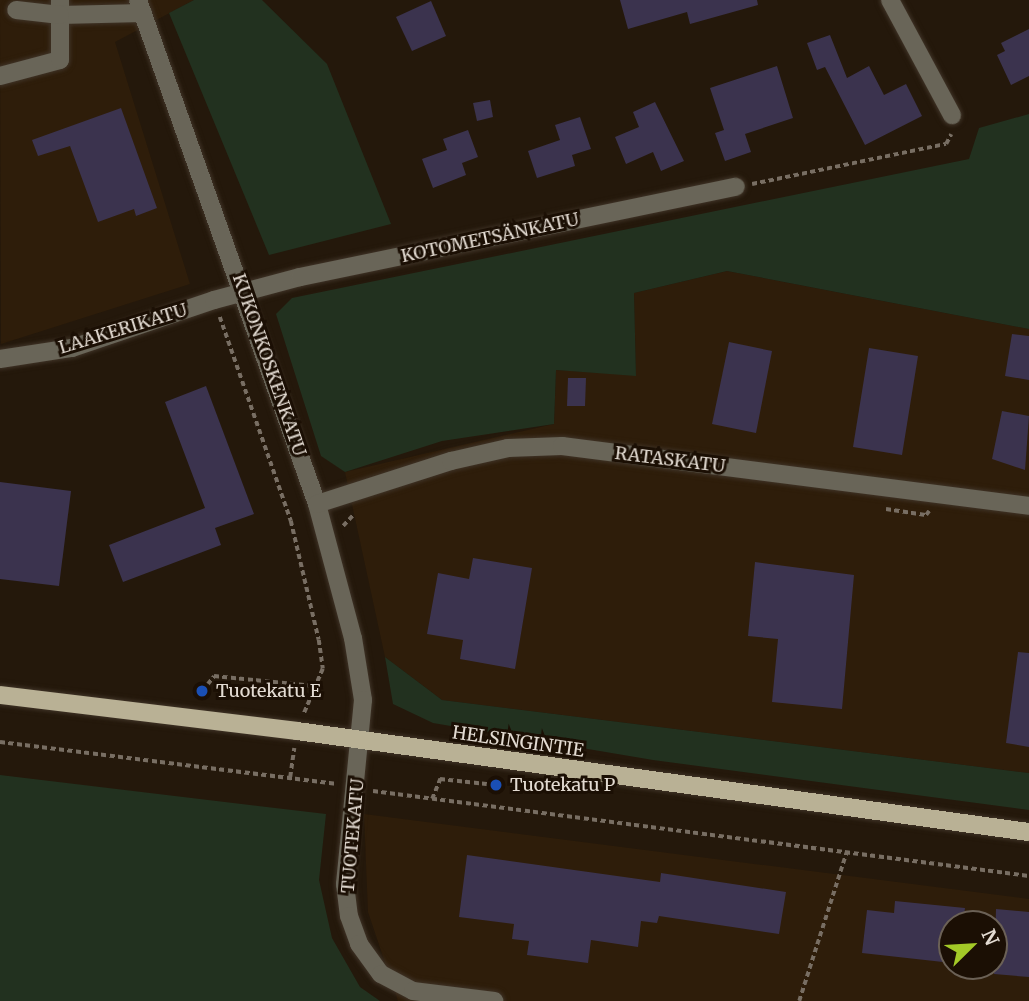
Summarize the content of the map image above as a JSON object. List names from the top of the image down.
{
  "streets": {
    "main road": ["HELSINGINTIE"],
    "street": [
      "KOTOMETSÄNKATU",
      "LAAKERIKATU",
      "KUKONKOSKENKATU",
      "RATASKATU",
      "TUOTEKATU"
    ]
  },
  "crossings": [
    ["KOTOMETSÄNKATU", "LAAKERIKATU"],
    ["KOTOMETSÄNKATU", "KUKONKOSKENKATU"],
    ["LAAKERIKATU", "KUKONKOSKENKATU"],
    ["KUKONKOSKENKATU", "RATASKATU"],
    ["KUKONKOSKENKATU", "HELSINGINTIE"],
    ["KUKONKOSKENKATU", "TUOTEKATU"],
    ["HELSINGINTIE", "TUOTEKATU"]
  ],
  "places": ["Tuotekatu E", "Tuotekatu P"],
  "north": "top right"
}
